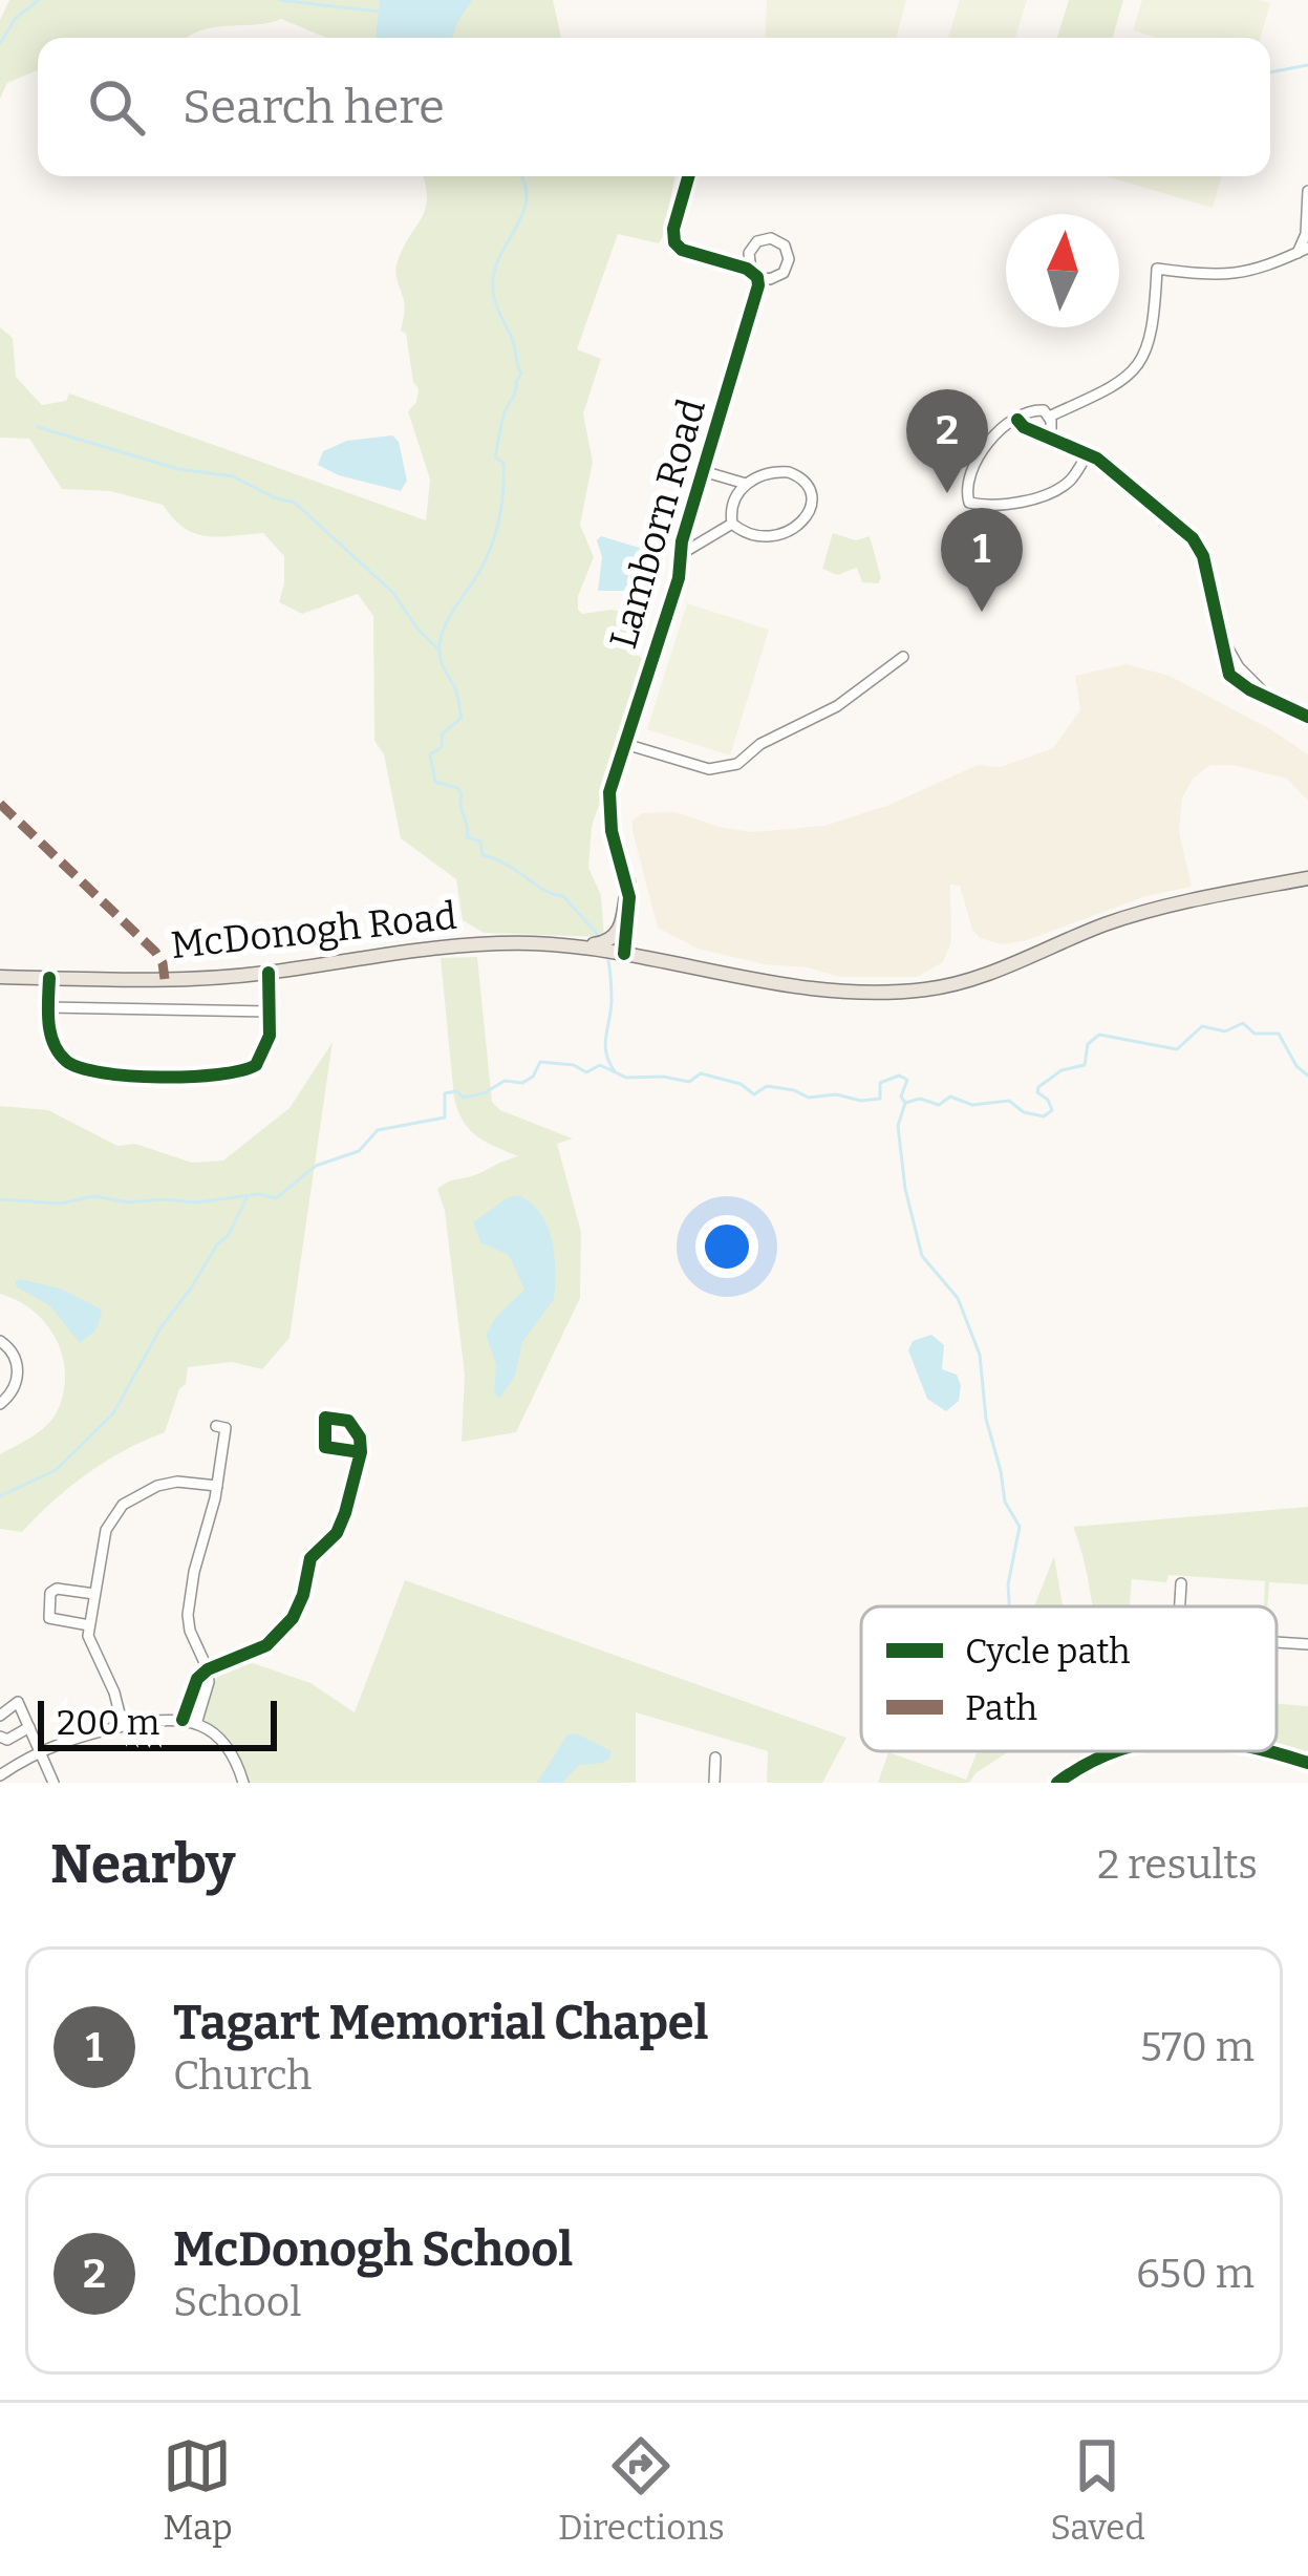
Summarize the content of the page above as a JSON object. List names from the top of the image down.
{
  "streets": {
    "main road": ["McDonogh Road"],
    "street": ["Lamborn Road"]
  },
  "crossings": [
    ["Lamborn Road", "McDonogh Road"]
  ],
  "legend": ["Cycle path", "Path"],
  "scale_bar": "200 m",
  "north": "top",
  "page": {
    "search": "Search here",
    "pins": ["2", "1"],
    "scale": "200 m",
    "heading": ["Nearby", "2 results"],
    "list": [
      {
        "mark": "1",
        "name": "Tagart Memorial Chapel",
        "note": "Church",
        "value": "570 m"
      },
      {
        "mark": "2",
        "name": "McDonogh School",
        "note": "School",
        "value": "650 m"
      }
    ],
    "nav": ["Map", "Directions", "Saved"]
  }
}
